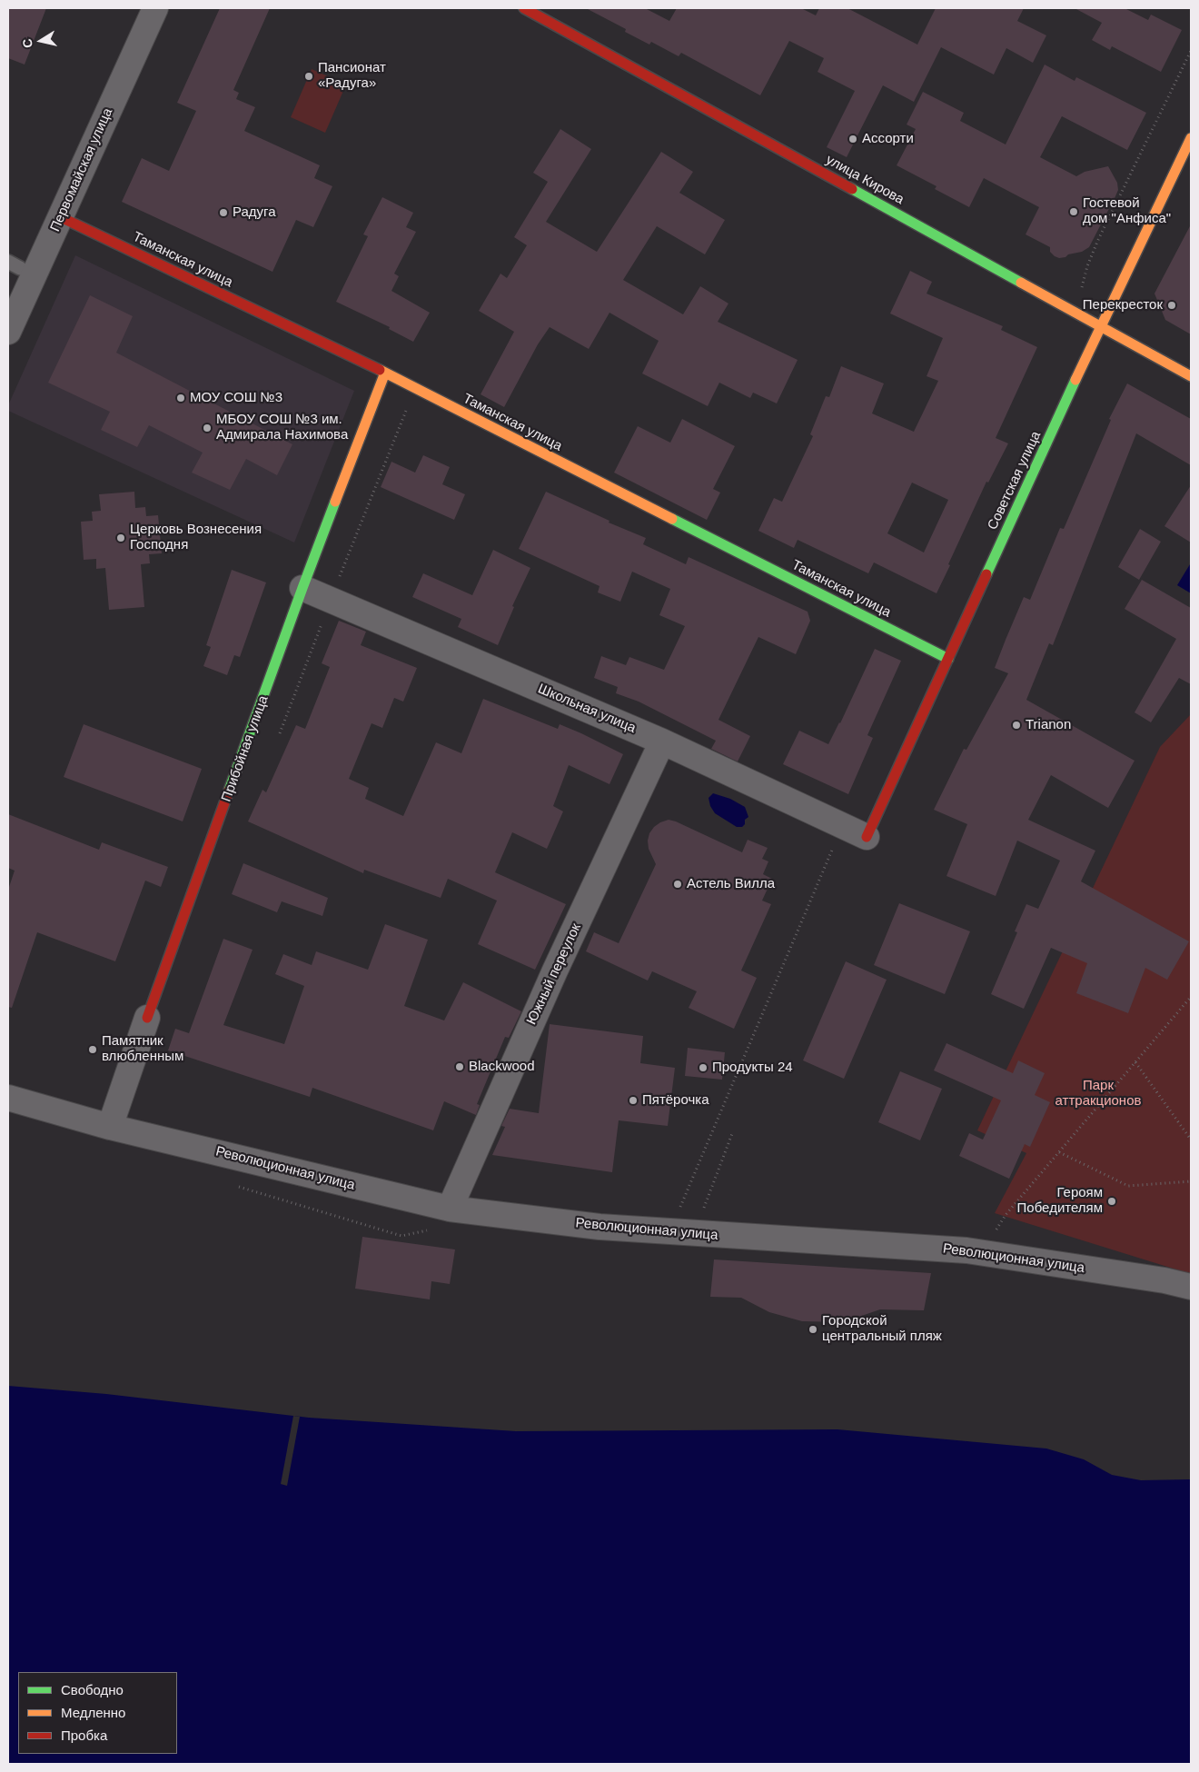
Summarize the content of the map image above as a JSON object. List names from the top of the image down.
{
  "streets": {
    "street": [
      "Первомайская улица",
      "улица Кирова",
      "Таманская улица",
      "Советская улица",
      "Школьная улица",
      "Прибойная улица",
      "Южный переулок",
      "Революционная улица"
    ]
  },
  "crossings": [
    ["Первомайская улица", "Таманская улица"],
    ["улица Кирова", "Советская улица"],
    ["Таманская улица", "Советская улица"],
    ["Таманская улица", "Прибойная улица"],
    ["Советская улица", "Школьная улица"],
    ["Школьная улица", "Прибойная улица"],
    ["Школьная улица", "Южный переулок"],
    ["Прибойная улица", "Революционная улица"],
    ["Южный переулок", "Революционная улица"]
  ],
  "parks": ["Парк аттракционов"],
  "places": [
    "Пансионат «Радуга»",
    "Ассорти",
    "Гостевой дом \"Анфиса\"",
    "Радуга",
    "Перекресток",
    "МОУ СОШ №3",
    "МБОУ СОШ №3 им. Адмирала Нахимова",
    "Церковь Вознесения Господня",
    "Trianon",
    "Астель Вилла",
    "Памятник влюбленным",
    "Blackwood",
    "Продукты 24",
    "Пятёрочка",
    "Героям Победителям",
    "Городской центральный пляж"
  ],
  "legend": ["Свободно", "Медленно", "Пробка"],
  "north": "left"
}
